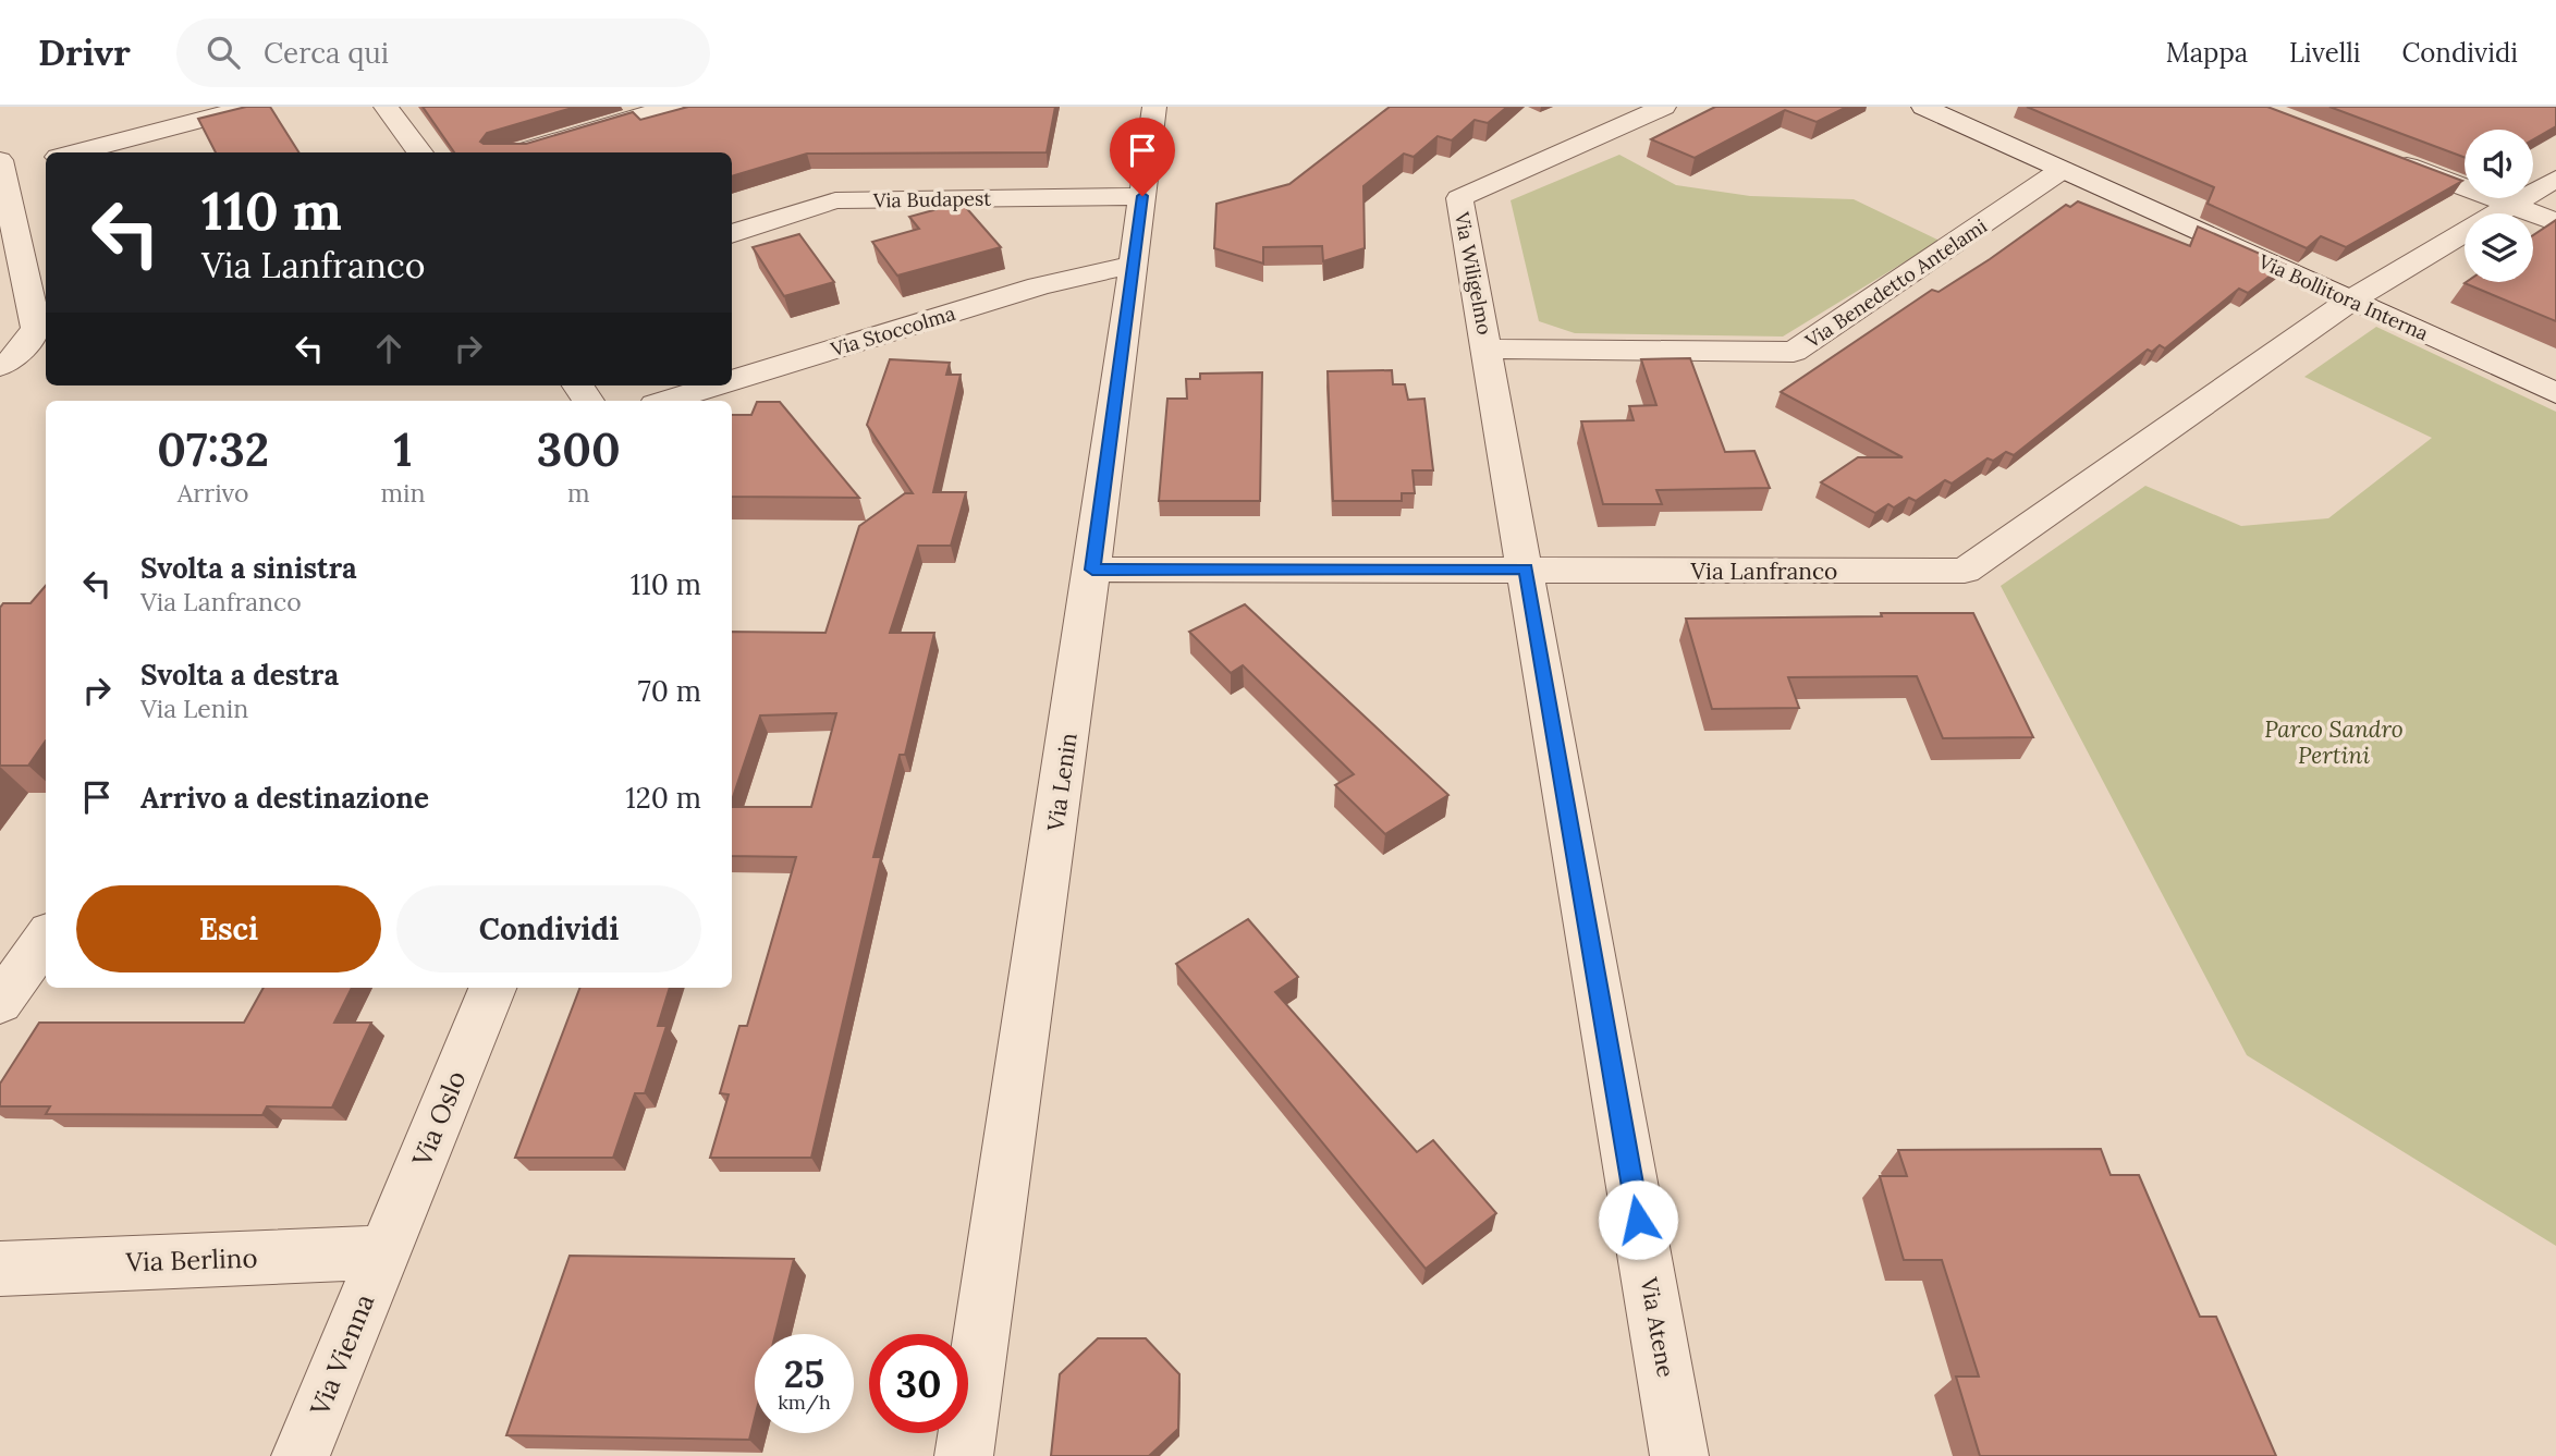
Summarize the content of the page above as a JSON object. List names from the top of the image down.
{
  "streets": {
    "street": [
      "Via Budapest",
      "Via Wiligelmo",
      "Via Benedetto Antelami",
      "Via Bollitora Interna",
      "Via Stoccolma",
      "Via Lanfranco",
      "Via Lenin",
      "Via Oslo",
      "Via Berlino",
      "Via Atene",
      "Via Vienna"
    ]
  },
  "crossings": [
    ["Via Budapest", "Via Lenin"],
    ["Via Wiligelmo", "Via Benedetto Antelami"],
    ["Via Wiligelmo", "Via Lanfranco"],
    ["Via Wiligelmo", "Via Atene"],
    ["Via Benedetto Antelami", "Via Bollitora Interna"],
    ["Via Bollitora Interna", "Via Lanfranco"],
    ["Via Stoccolma", "Via Lenin"],
    ["Via Lanfranco", "Via Lenin"],
    ["Via Lanfranco", "Via Atene"],
    ["Via Oslo", "Via Berlino"],
    ["Via Oslo", "Via Vienna"],
    ["Via Berlino", "Via Vienna"]
  ],
  "parks": ["Parco Sandro Pertini"],
  "page": {
    "header": "Drivr",
    "search": "Cerca qui",
    "nav": ["Mappa", "Livelli", "Condividi"],
    "turn": ["110 m", "Via Lanfranco"],
    "eta": [
      "07:32",
      "Arrivo",
      "1",
      "min",
      "300",
      "m"
    ],
    "list": [
      {
        "name": "Svolta a sinistra",
        "note": "Via Lanfranco",
        "value": "110 m"
      },
      {
        "name": "Svolta a destra",
        "note": "Via Lenin",
        "value": "70 m"
      },
      {
        "name": "Arrivo a destinazione",
        "value": "120 m"
      }
    ],
    "buttons": ["Esci", "Condividi"],
    "speed": "25 km/h",
    "limit": "30"
  }
}
